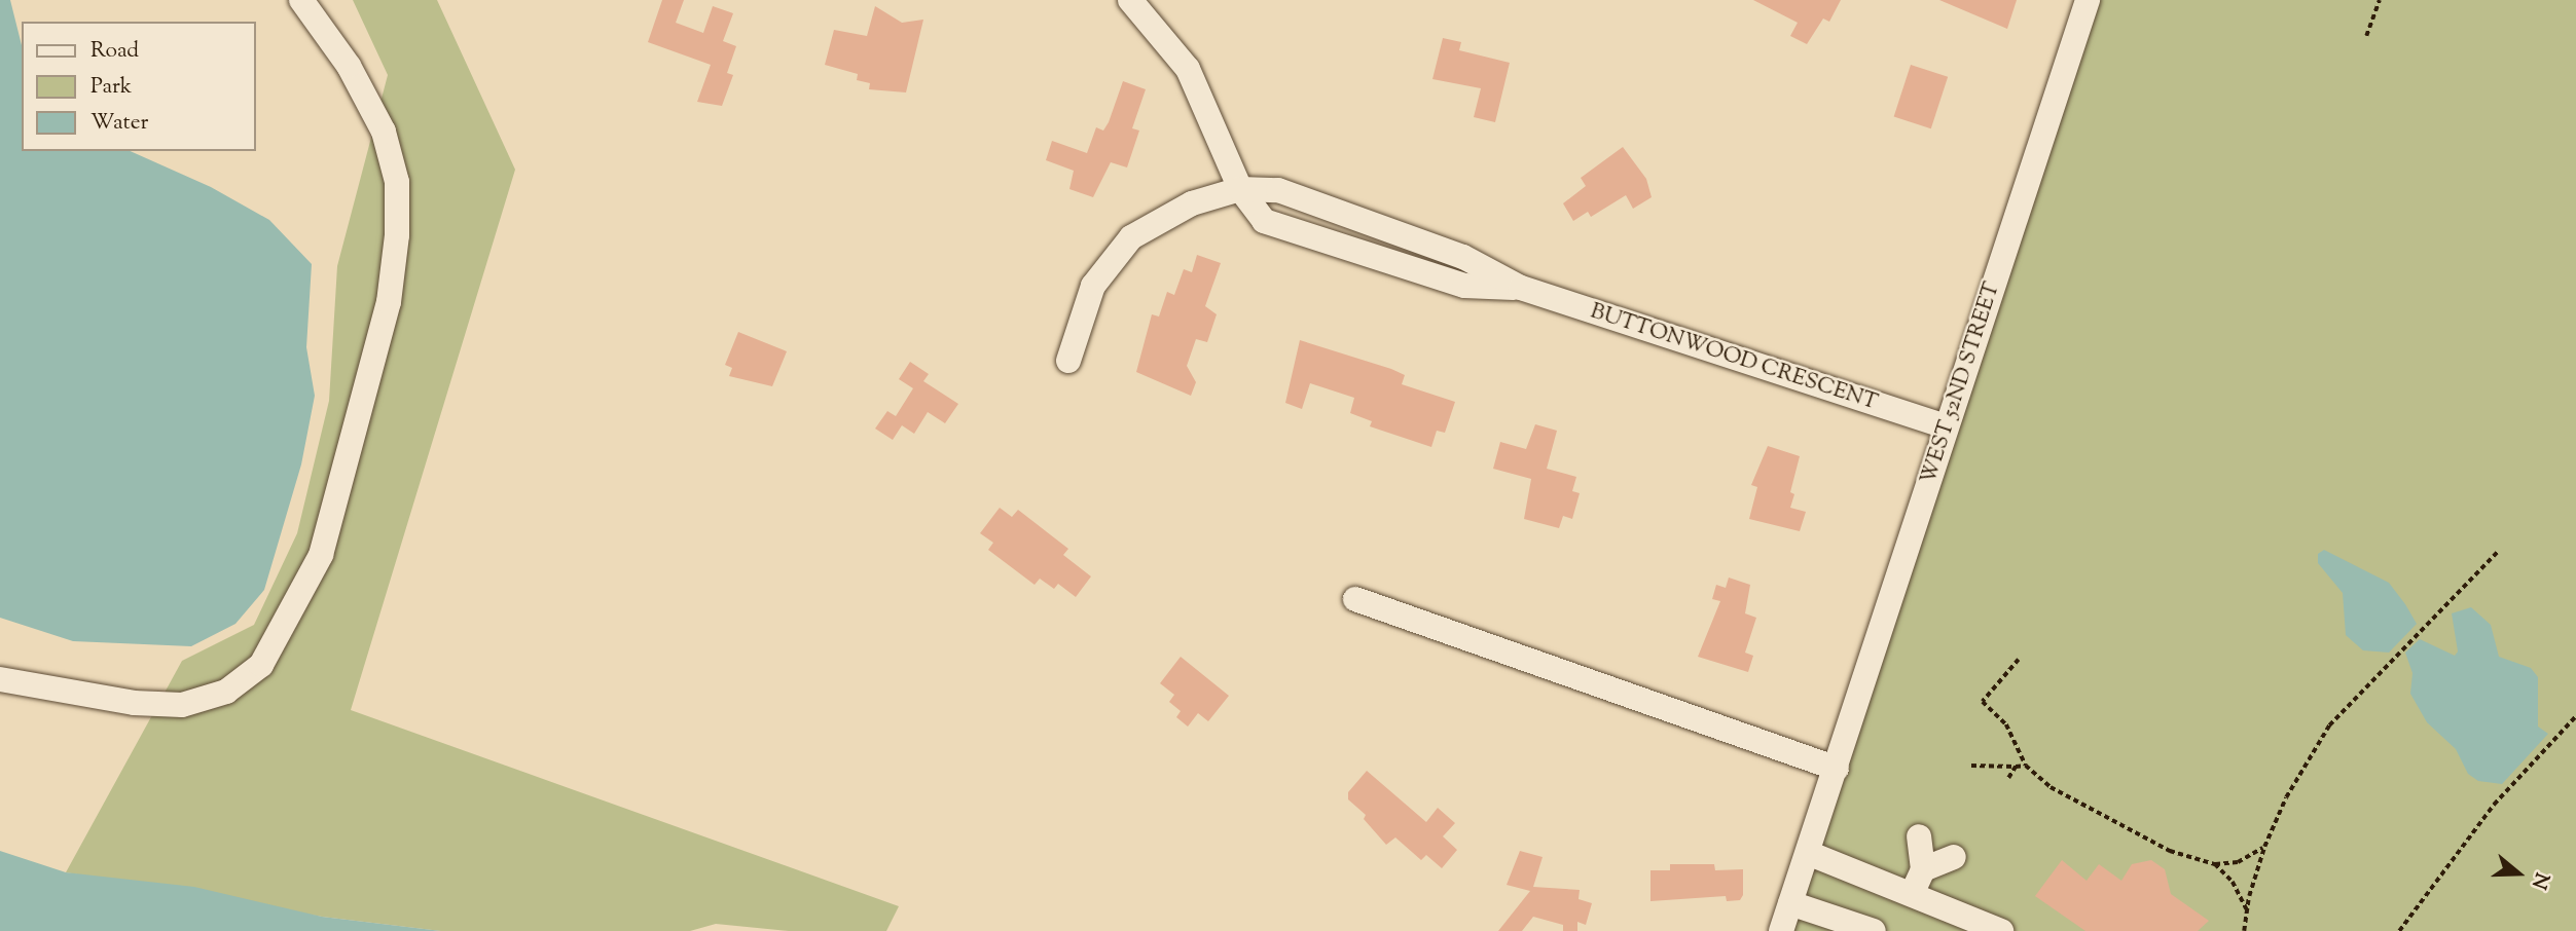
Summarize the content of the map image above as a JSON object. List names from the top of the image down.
{
  "streets": {
    "street": ["BUTTONWOOD CRESCENT", "WEST 52ND STREET"]
  },
  "crossings": [
    ["BUTTONWOOD CRESCENT", "WEST 52ND STREET"]
  ],
  "legend": ["Road", "Park", "Water"],
  "north": "right"
}
